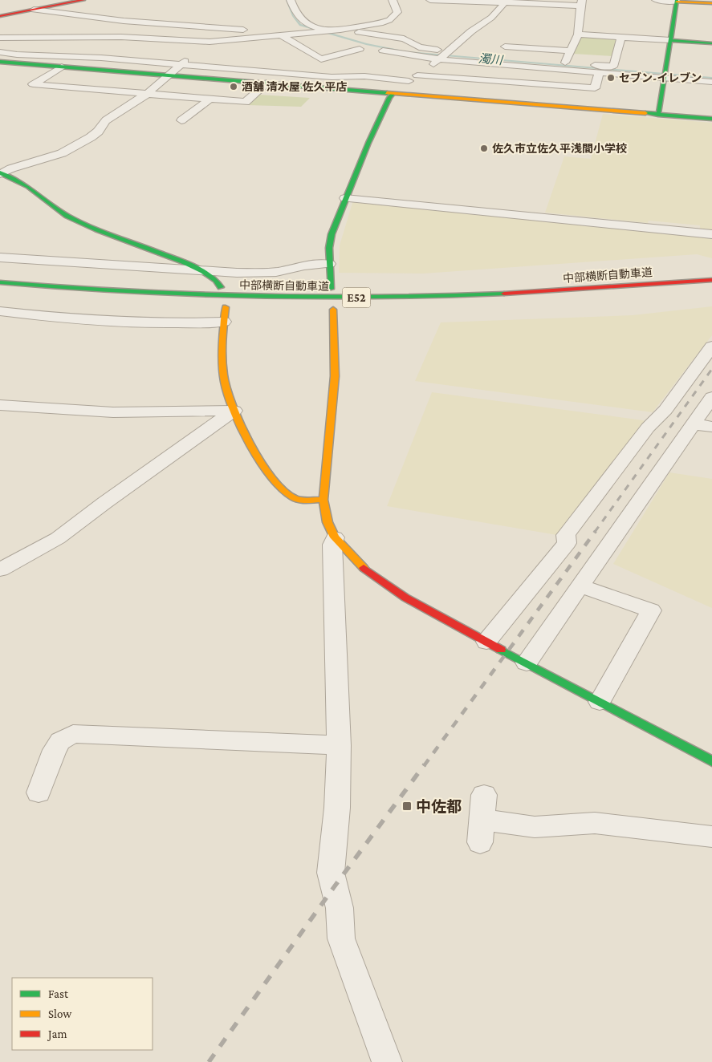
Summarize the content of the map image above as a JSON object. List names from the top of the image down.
{
  "streets": {
    "main road": ["中部横断自動車道", "E52"]
  },
  "water": ["濁川"],
  "places": {
    "other": ["セブン-イレブン", "酒舗 清水屋 佐久平店", "佐久市立佐久平浅間小学校"],
    "transit": ["中佐都"]
  },
  "legend": ["Fast", "Slow", "Jam"]
}
